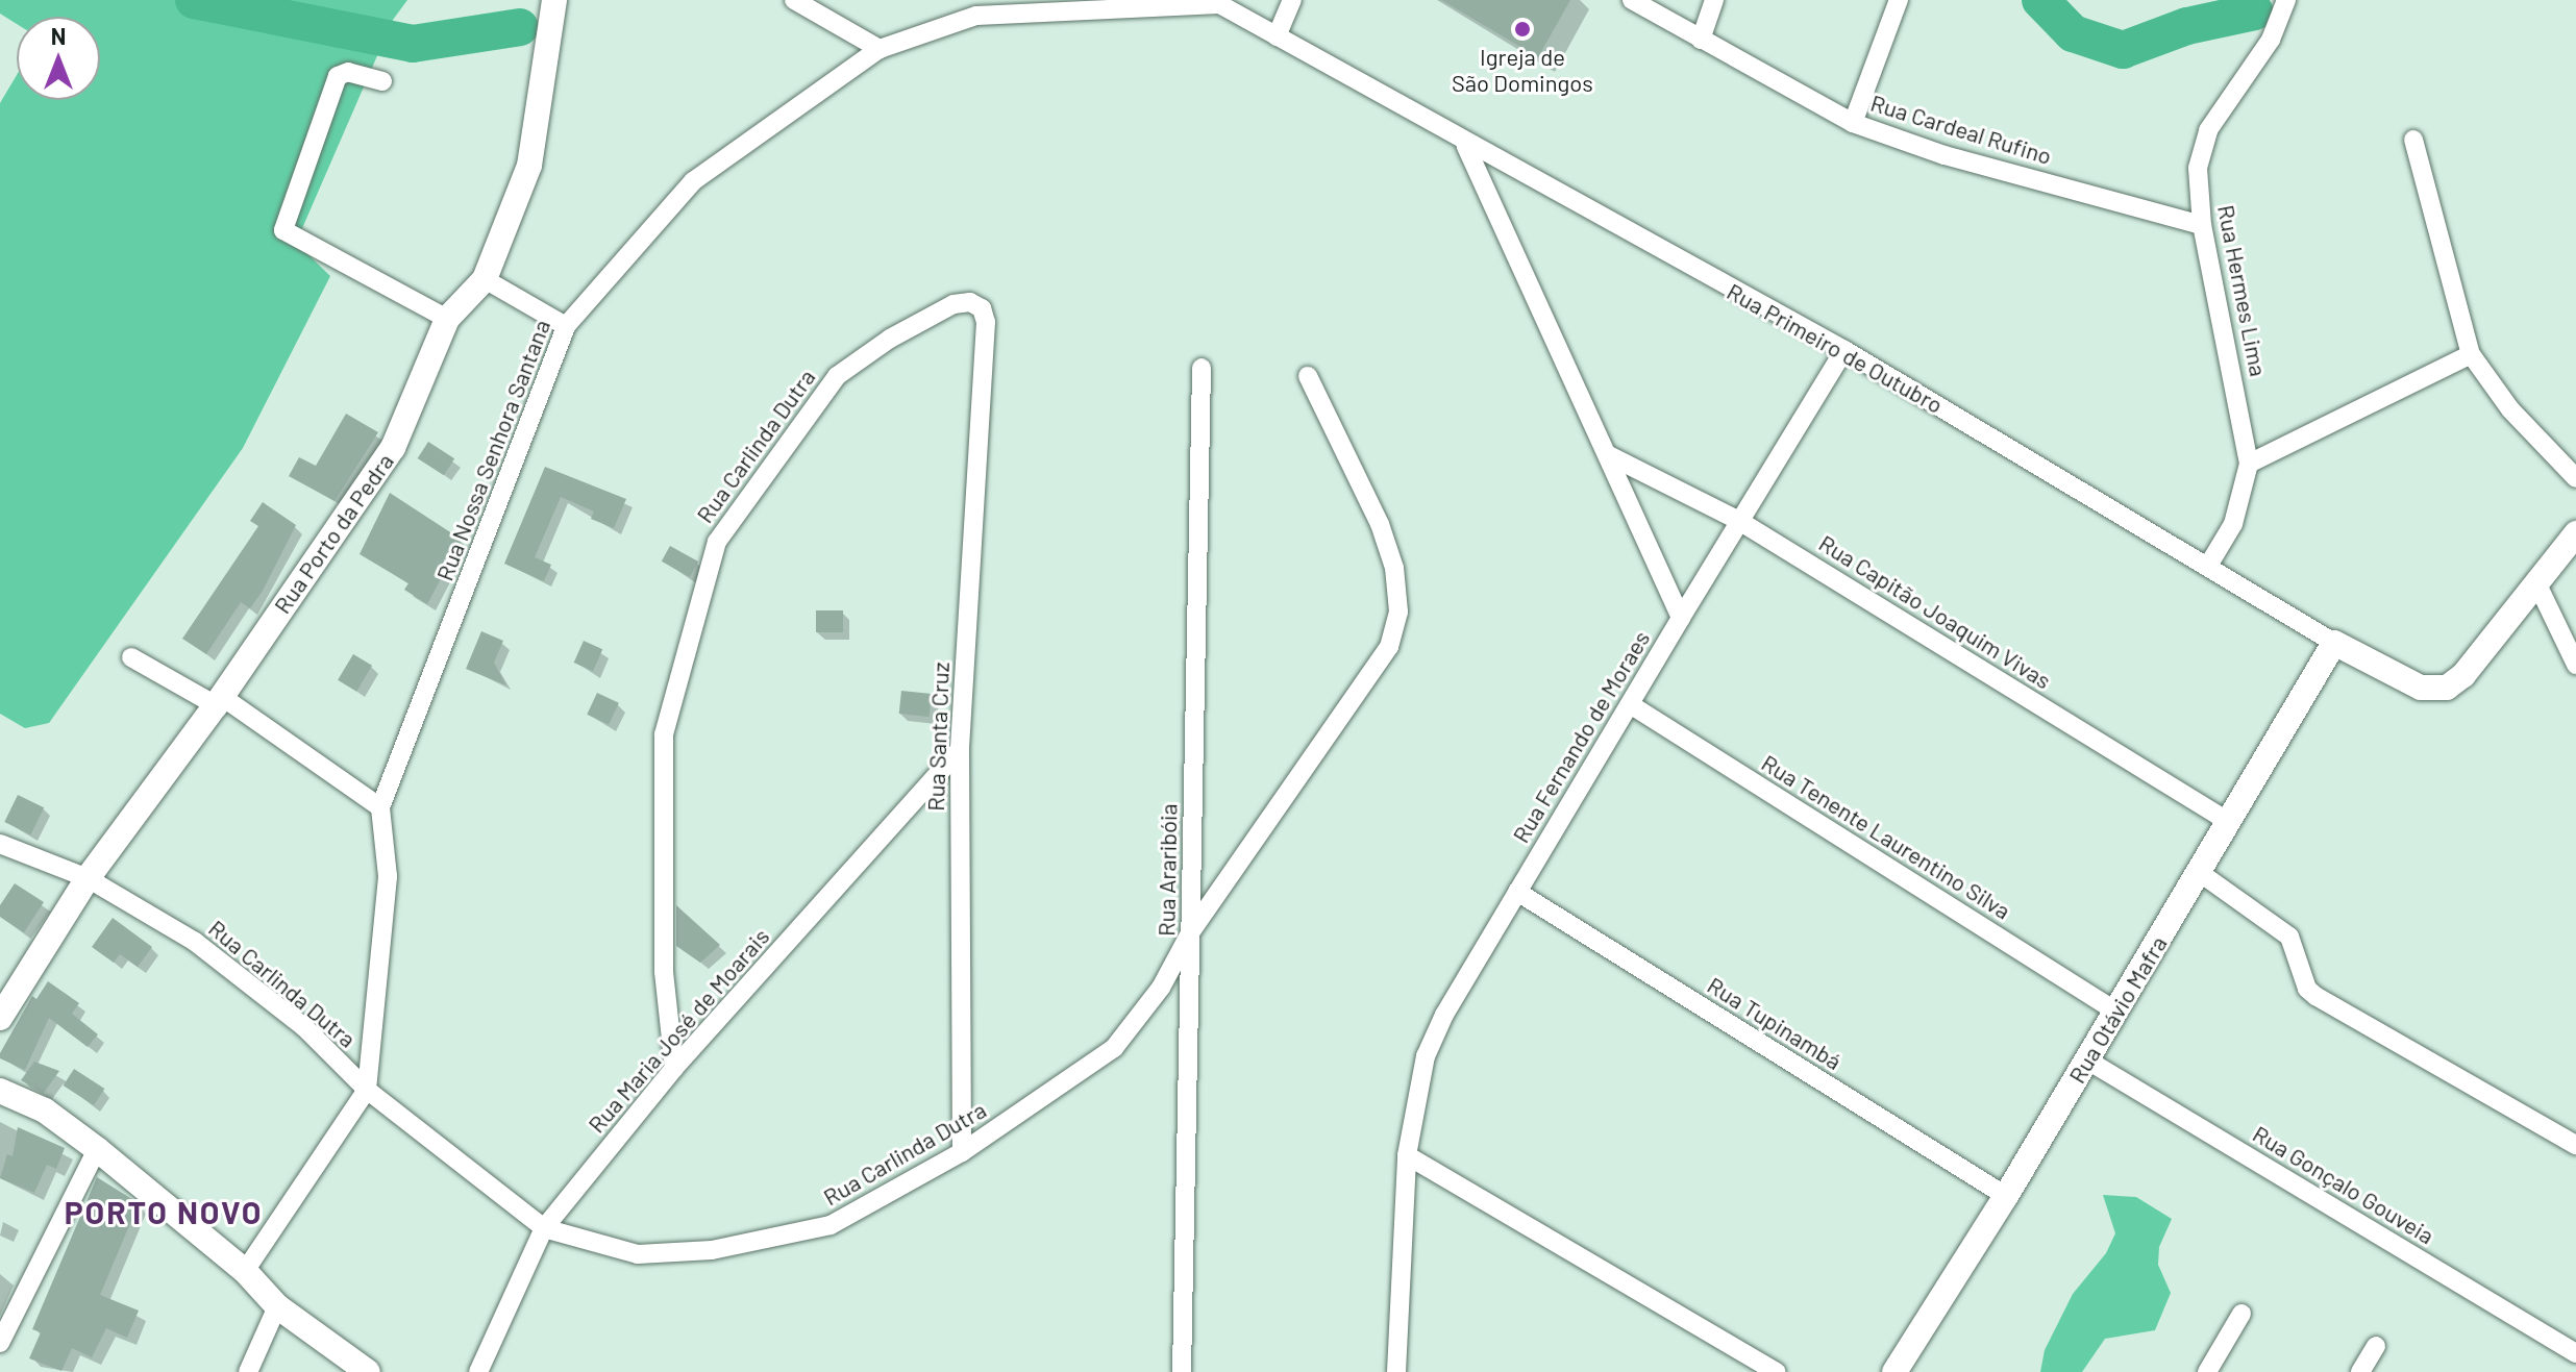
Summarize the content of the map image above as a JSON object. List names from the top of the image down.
{
  "streets": {
    "main road": ["Rua Primeiro de Outubro", "Rua Porto da Pedra", "Rua Otávio Mafra"],
    "street": [
      "Rua Cardeal Rufino",
      "Rua Hermes Lima",
      "Rua Carlinda Dutra",
      "Rua Nossa Senhora Santana",
      "Rua Capitão Joaquim Vivas",
      "Rua Santa Cruz",
      "Rua Fernando de Moraes",
      "Rua Tenente Laurentino Silva",
      "Rua Araribóia",
      "Rua Tupinambá",
      "Rua Maria José de Moarais",
      "Rua Gonçalo Gouveia"
    ]
  },
  "crossings": [
    ["Rua Cardeal Rufino", "Rua Hermes Lima"],
    ["Rua Hermes Lima", "Rua Primeiro de Outubro"],
    ["Rua Primeiro de Outubro", "Rua Nossa Senhora Santana"],
    ["Rua Primeiro de Outubro", "Rua Fernando de Moraes"],
    ["Rua Primeiro de Outubro", "Rua Otávio Mafra"],
    ["Rua Carlinda Dutra", "Rua Nossa Senhora Santana"],
    ["Rua Carlinda Dutra", "Rua Porto da Pedra"],
    ["Rua Carlinda Dutra", "Rua Santa Cruz"],
    ["Rua Carlinda Dutra", "Rua Araribóia"],
    ["Rua Carlinda Dutra", "Rua Maria José de Moarais"],
    ["Rua Capitão Joaquim Vivas", "Rua Fernando de Moraes"],
    ["Rua Capitão Joaquim Vivas", "Rua Otávio Mafra"],
    ["Rua Santa Cruz", "Rua Maria José de Moarais"],
    ["Rua Fernando de Moraes", "Rua Tenente Laurentino Silva"],
    ["Rua Fernando de Moraes", "Rua Tupinambá"],
    ["Rua Tenente Laurentino Silva", "Rua Otávio Mafra"],
    ["Rua Otávio Mafra", "Rua Tupinambá"],
    ["Rua Otávio Mafra", "Rua Gonçalo Gouveia"]
  ],
  "districts": ["PORTO NOVO"],
  "places": ["Igreja de São Domingos"],
  "north": "top"
}
